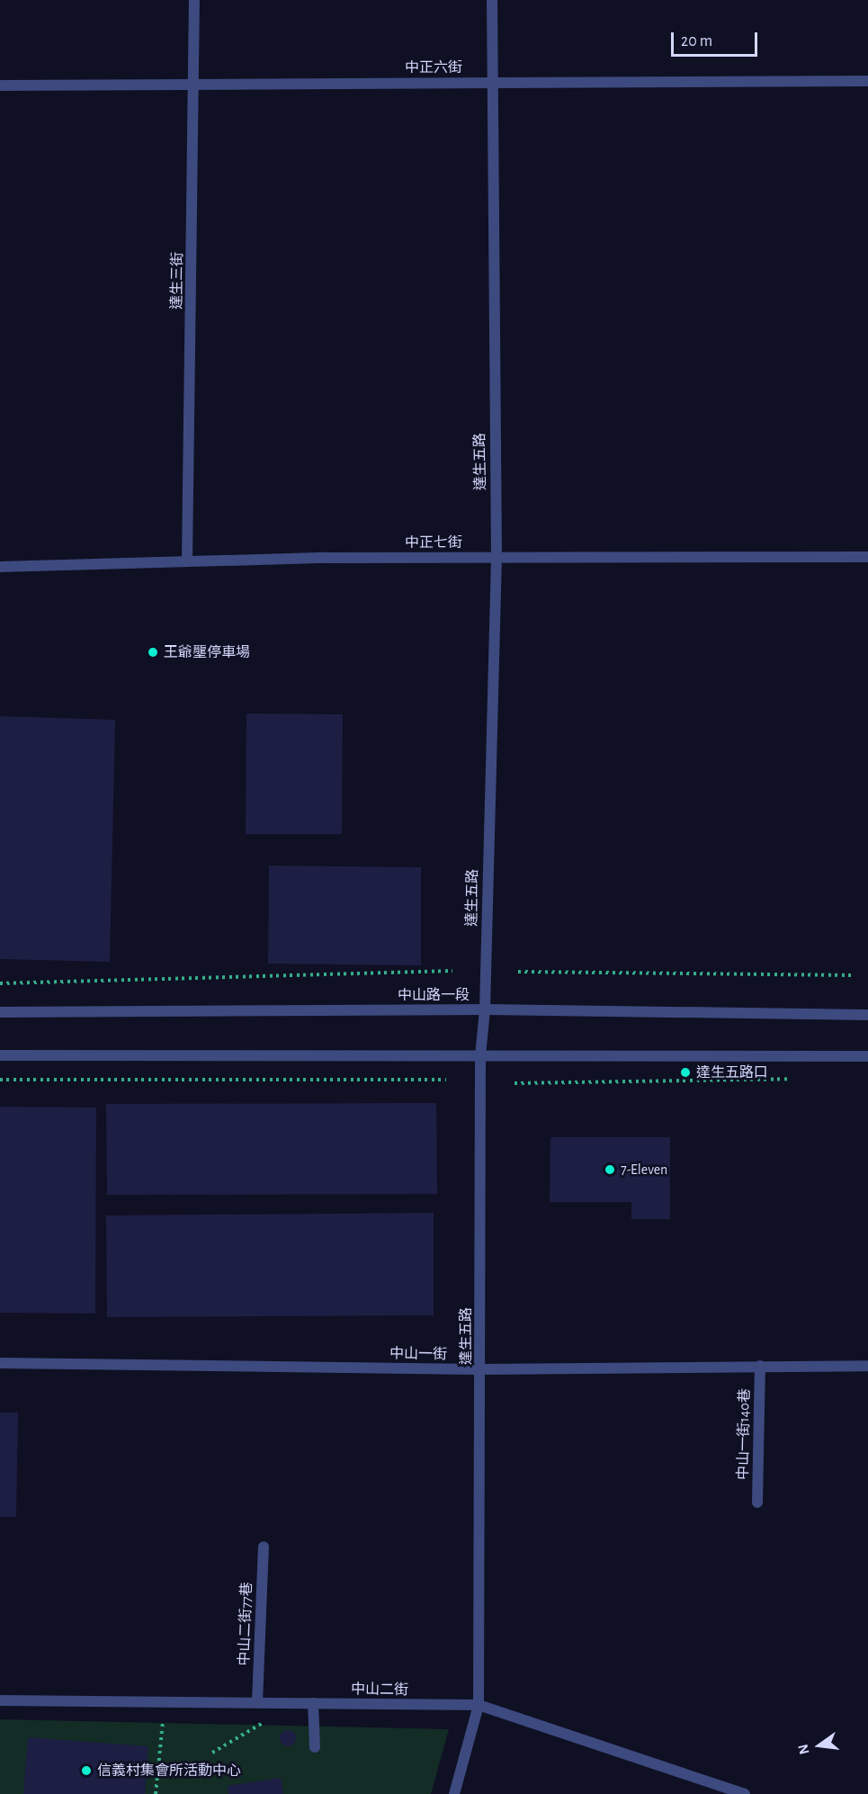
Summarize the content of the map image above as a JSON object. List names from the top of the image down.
{
  "streets": {
    "street": [
      "中正六街",
      "達生三街",
      "達生五路",
      "中正七街",
      "中山路一段",
      "中山一街",
      "中山一街140巷",
      "中山二街77巷",
      "中山二街"
    ]
  },
  "crossings": [
    ["中正六街", "達生三街"],
    ["中正六街", "達生五路"],
    ["達生三街", "中正七街"],
    ["達生五路", "中正七街"],
    ["達生五路", "中山路一段"],
    ["達生五路", "中山一街"],
    ["達生五路", "中山二街"],
    ["中山一街", "中山一街140巷"],
    ["中山二街77巷", "中山二街"]
  ],
  "places": [
    "王爺壟停車場",
    "達生五路口",
    "7-Eleven",
    "信義村集會所活動中心"
  ],
  "scale_bar": "20 m",
  "north": "left"
}
